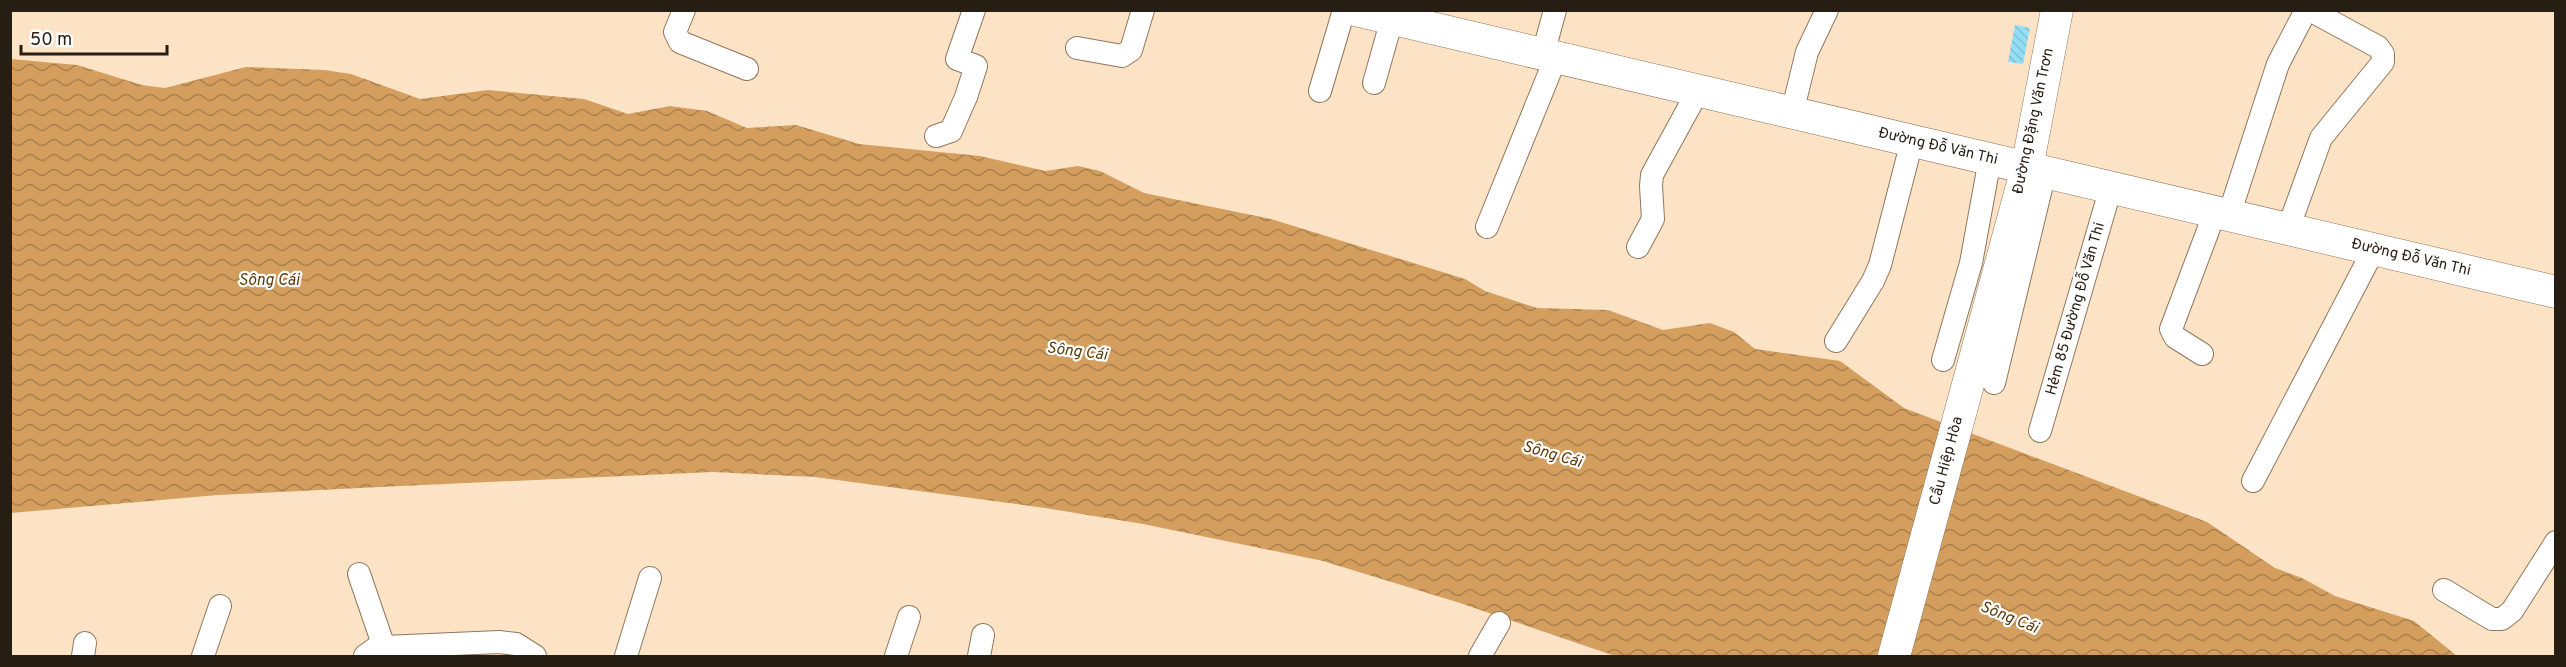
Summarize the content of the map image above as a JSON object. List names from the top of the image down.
{
  "streets": {
    "street": [
      "Đường Đặng Văn Trơn",
      "Đường Đỗ Văn Thi",
      "Hẻm 85 Đường Đỗ Văn Thi",
      "Cầu Hiệp Hòa"
    ]
  },
  "crossings": [
    ["Đường Đặng Văn Trơn", "Đường Đỗ Văn Thi"],
    ["Đường Đặng Văn Trơn", "Cầu Hiệp Hòa"],
    ["Đường Đỗ Văn Thi", "Hẻm 85 Đường Đỗ Văn Thi"]
  ],
  "water": ["Sông Cái"],
  "scale_bar": "50 m"
}
